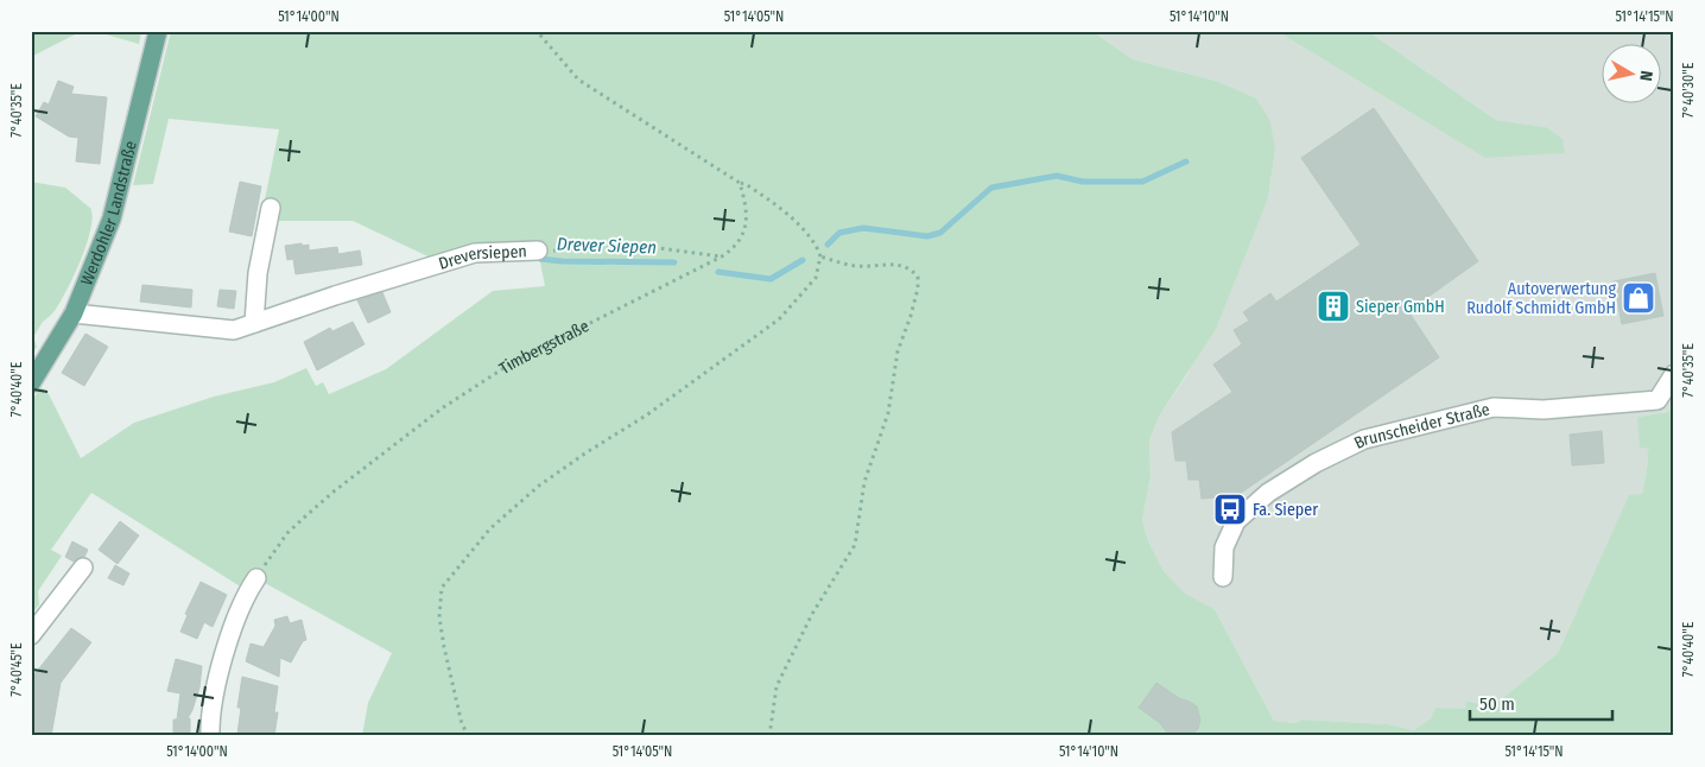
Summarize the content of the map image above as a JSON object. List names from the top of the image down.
{
  "streets": {
    "main road": ["Werdohler Landstraße"],
    "street": ["Dreversiepen", "Brunscheider Straße"],
    "path": ["Timbergstraße"]
  },
  "crossings": [
    ["Werdohler Landstraße", "Dreversiepen"],
    ["Dreversiepen", "Timbergstraße"]
  ],
  "water": ["Drever Siepen"],
  "places": {
    "shop": ["Autoverwertung Rudolf Schmidt GmbH"],
    "building": ["Sieper GmbH"],
    "bus stop": ["Fa. Sieper"]
  },
  "scale_bar": "50 m",
  "north": "right",
  "coordinates": [
    "51°14'00\"N",
    "51°14'05\"N",
    "51°14'10\"N",
    "51°14'15\"N",
    "7°40'30\"E",
    "7°40'35\"E",
    "7°40'40\"E",
    "7°40'45\"E"
  ]
}
